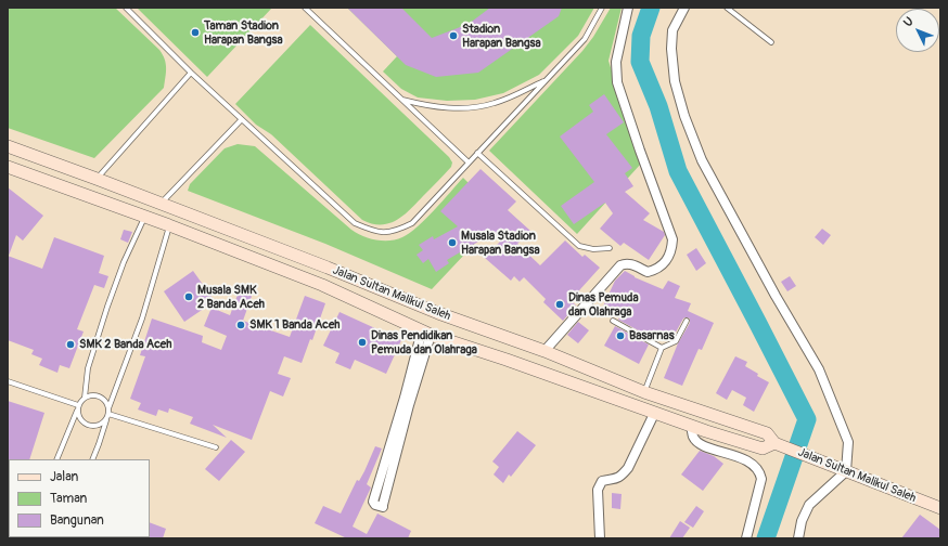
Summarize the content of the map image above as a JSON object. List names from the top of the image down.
{
  "streets": {
    "main road": ["Jalan Sultan Malikul Saleh"]
  },
  "places": [
    "Taman Stadion Harapan Bangsa",
    "Stadion Harapan Bangsa",
    "Musala Stadion Harapan Bangsa",
    "Musala SMK 2 Banda Aceh",
    "Dinas Pemuda dan Olahraga",
    "SMK 1 Banda Aceh",
    "Basarnas",
    "Dinas Pendidikan Pemuda dan Olahraga",
    "SMK 2 Banda Aceh"
  ],
  "legend": ["Jalan", "Taman", "Bangunan"],
  "north": "top left"
}
